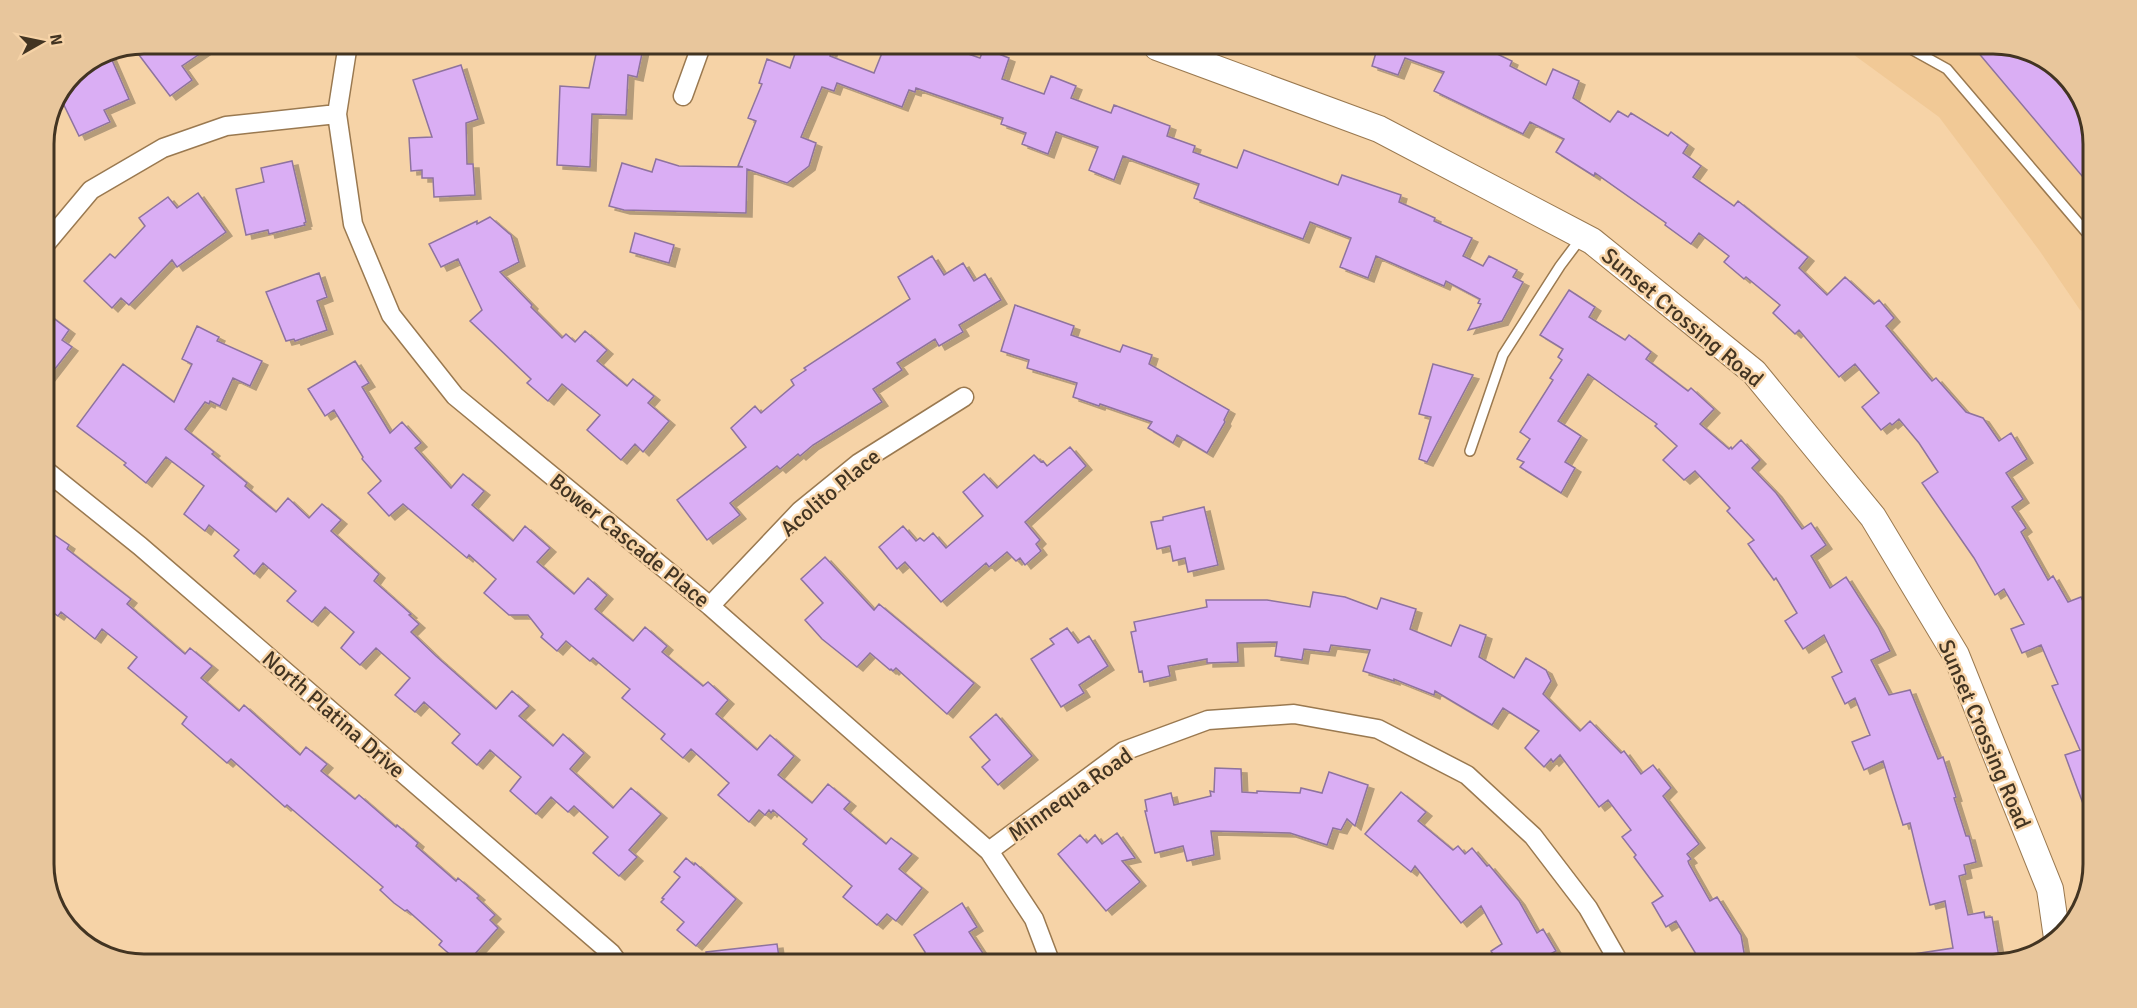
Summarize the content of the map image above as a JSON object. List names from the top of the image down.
{
  "streets": {
    "street": [
      "Sunset Crossing Road",
      "Acolito Place",
      "Bower Cascade Place",
      "North Platina Drive",
      "Minnequa Road"
    ]
  },
  "crossings": [
    ["Acolito Place", "Bower Cascade Place"],
    ["Bower Cascade Place", "Minnequa Road"]
  ],
  "north": "right"
}
